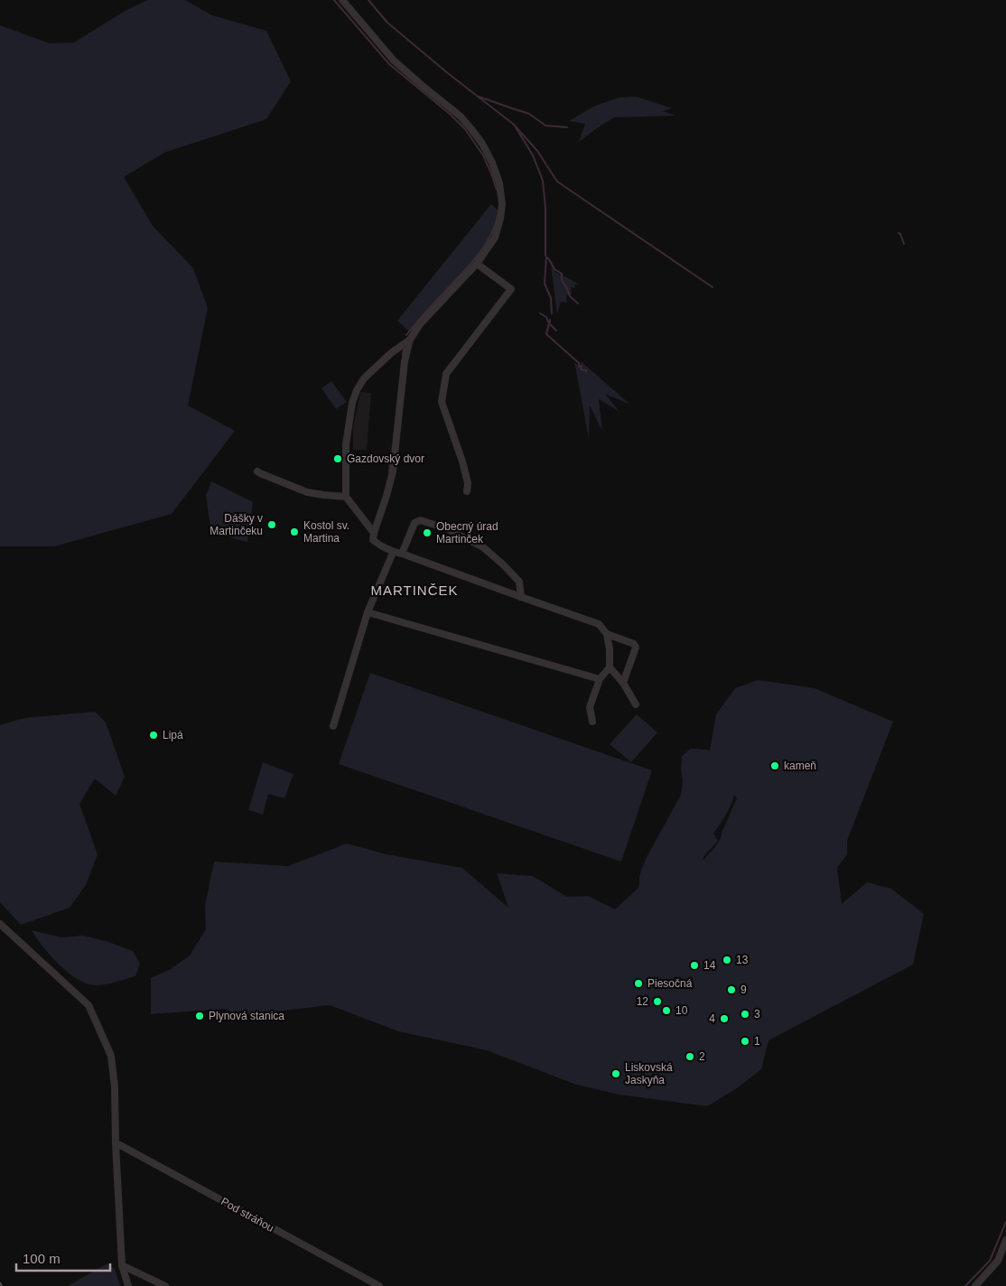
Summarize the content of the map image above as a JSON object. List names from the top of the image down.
{
  "streets": {
    "street": ["Pod stráňou"]
  },
  "districts": ["MARTINČEK"],
  "places": [
    "Gazdovský dvor",
    "Dášky v Martinčeku",
    "Kostol sv. Martina",
    "Obecný úrad Martinček",
    "Lipá",
    "kameň",
    "13",
    "14",
    "Piesočná",
    "9",
    "12",
    "10",
    "3",
    "Plynová stanica",
    "4",
    "1",
    "2",
    "Liskovská Jaskyňa"
  ],
  "scale_bar": "100 m"
}
